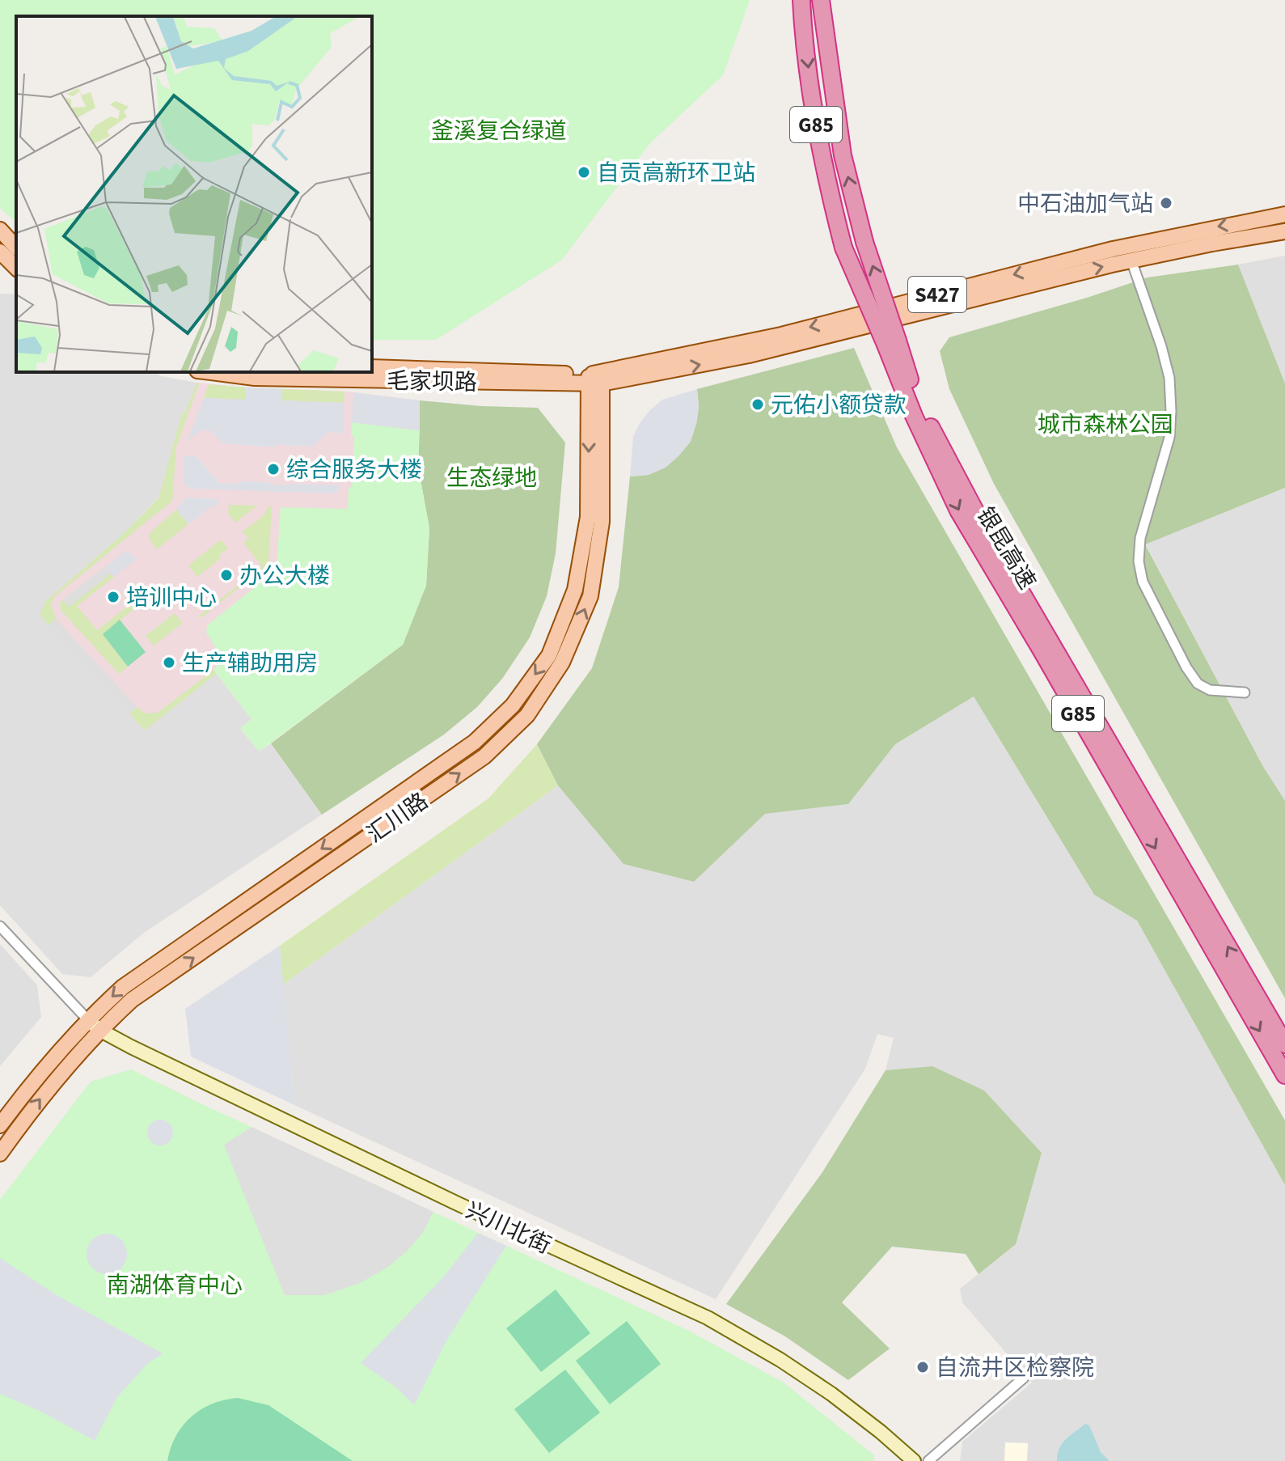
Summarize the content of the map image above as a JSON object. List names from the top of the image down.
{
  "streets": {
    "highway": ["G85", "银昆高速"],
    "main road": ["S427", "毛家坝路", "汇川路"],
    "street": ["兴川北街"]
  },
  "crossings": [
    ["S427", "毛家坝路"],
    ["S427", "汇川路"],
    ["毛家坝路", "汇川路"],
    ["汇川路", "兴川北街"]
  ],
  "parks": [
    "釜溪复合绿道",
    "城市森林公园",
    "生态绿地",
    "南湖体育中心"
  ],
  "places": [
    "自贡高新环卫站",
    "中石油加气站",
    "元佑小额贷款",
    "综合服务大楼",
    "办公大楼",
    "培训中心",
    "生产辅助用房",
    "自流井区检察院"
  ]
}
